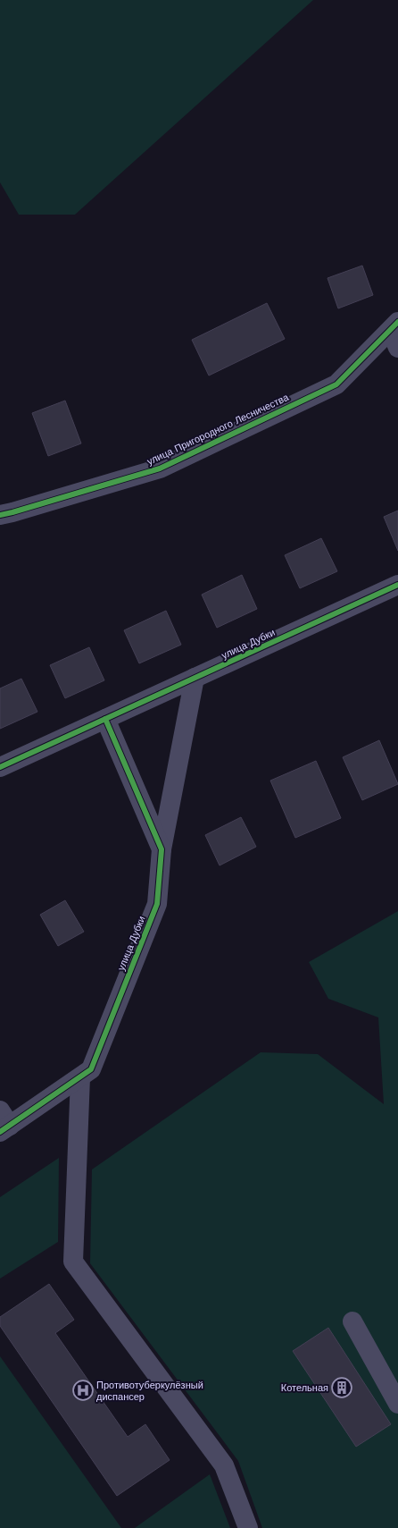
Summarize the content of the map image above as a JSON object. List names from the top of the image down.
{
  "streets": {
    "street": ["улица Пригородного Лесничества", "улица Дубки"]
  },
  "places": {
    "building": ["Котельная"],
    "hospital": ["Противотуберкулёзный диспансер"]
  }
}
